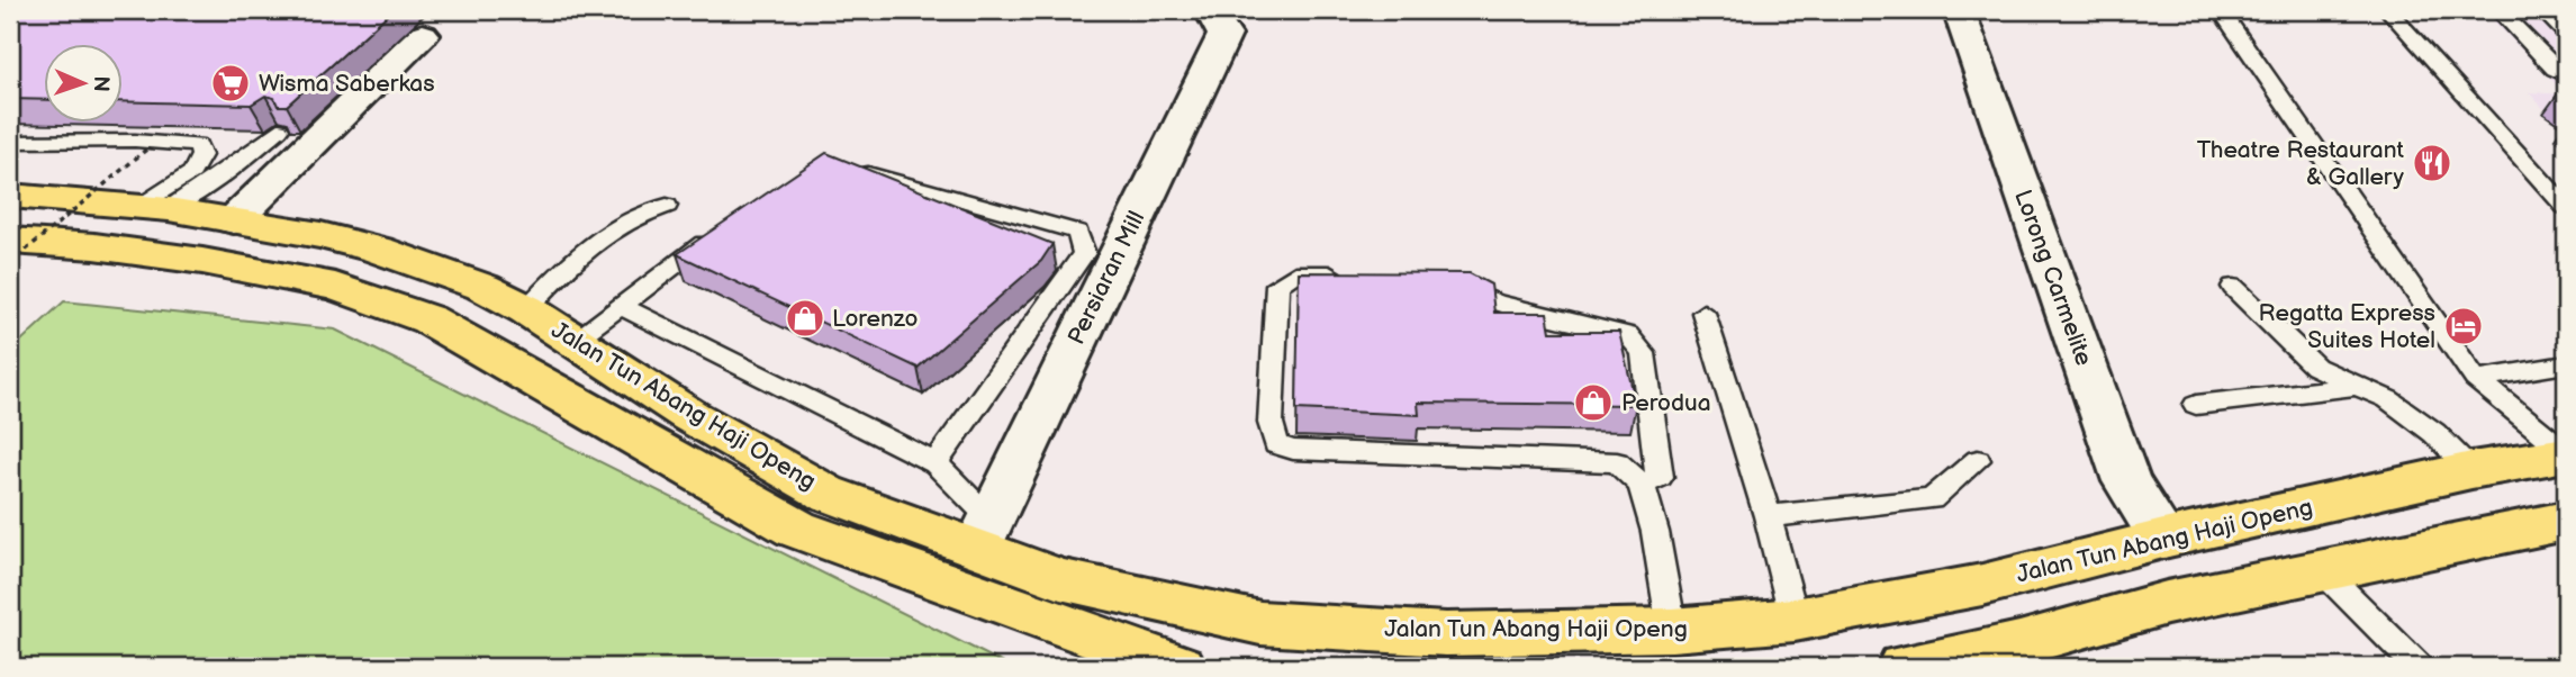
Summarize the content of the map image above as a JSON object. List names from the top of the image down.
{
  "streets": {
    "main road": ["Jalan Tun Abang Haji Openg"],
    "street": ["Persiaran Mill", "Lorong Carmelite"]
  },
  "crossings": [
    ["Persiaran Mill", "Jalan Tun Abang Haji Openg"],
    ["Lorong Carmelite", "Jalan Tun Abang Haji Openg"]
  ],
  "places": {
    "supermarket": ["Wisma Saberkas"],
    "restaurant": ["Theatre Restaurant & Gallery"],
    "shop": ["Lorenzo", "Perodua"],
    "hotel": ["Regatta Express Suites Hotel"]
  },
  "north": "right"
}
